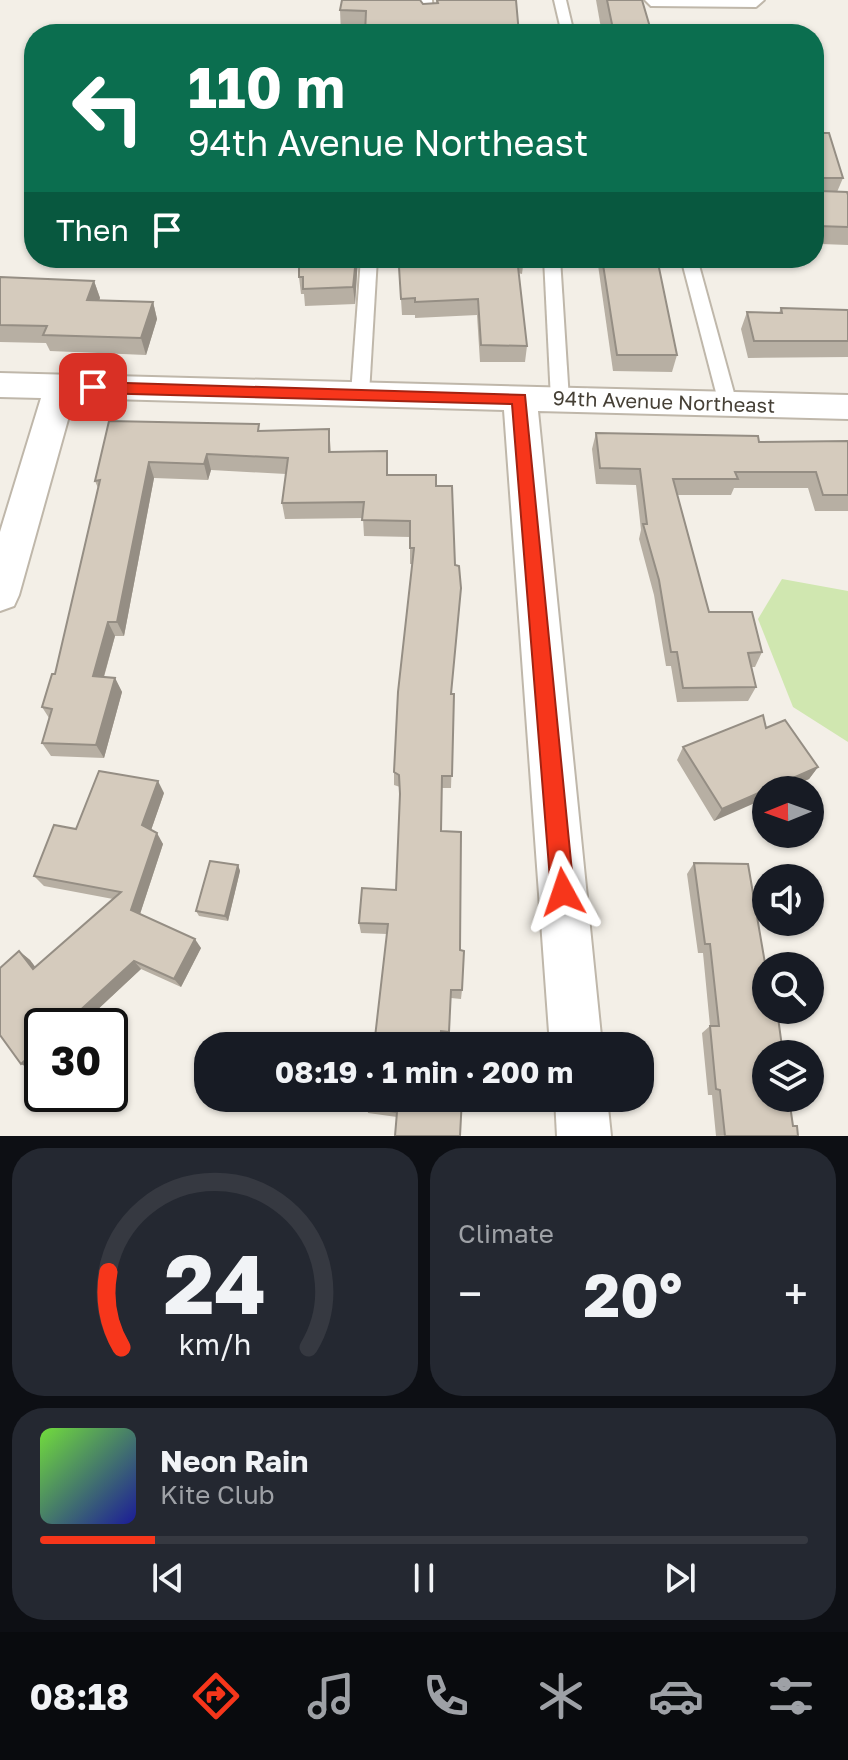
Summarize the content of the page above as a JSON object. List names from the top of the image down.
{
  "streets": {
    "street": ["94th Avenue Northeast"]
  },
  "north": "left",
  "page": {
    "turn": ["110 m", "94th Avenue Northeast"],
    "then": "Then",
    "limit": "30",
    "trip": "08:19 · 1 min · 200 m",
    "tile": "Climate",
    "heat": ["−", "20°", "+"],
    "song": ["Neon Rain", "Kite Club"],
    "tabs": "08:18",
    "gauge": ["24", "km/h"]
  }
}
